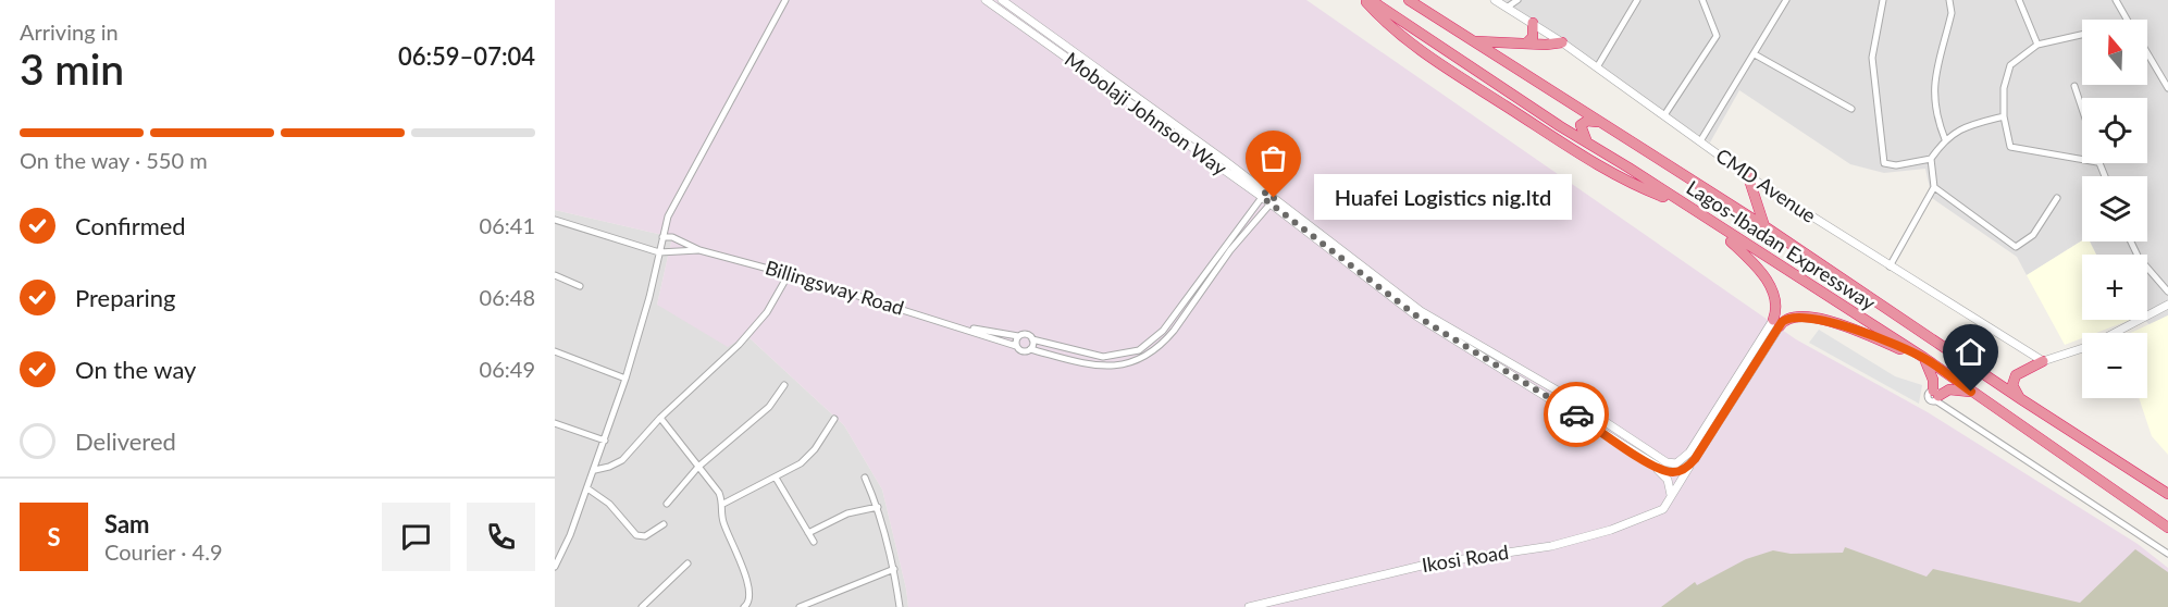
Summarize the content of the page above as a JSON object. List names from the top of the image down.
{
  "streets": {
    "highway": ["Lagos-Ibadan Expressway"],
    "street": [
      "Mobolaji Johnson Way",
      "CMD Avenue",
      "Billingsway Road",
      "Ikosi Road"
    ]
  },
  "places": ["Huafei Logistics nig.ltd"],
  "north": "top",
  "page": {
    "heading": ["3 min", "Arriving in", "06:59–07:04"],
    "panel": ["Sam", "Courier · 4.9"],
    "map_buttons": ["+", "−"],
    "bar": "On the way · 550 m",
    "bubble": "Huafei Logistics nig.ltd",
    "list": [
      ["Confirmed", "06:41"],
      ["Preparing", "06:48"],
      ["On the way", "06:49"],
      "Delivered"
    ],
    "round": "S"
  }
}
